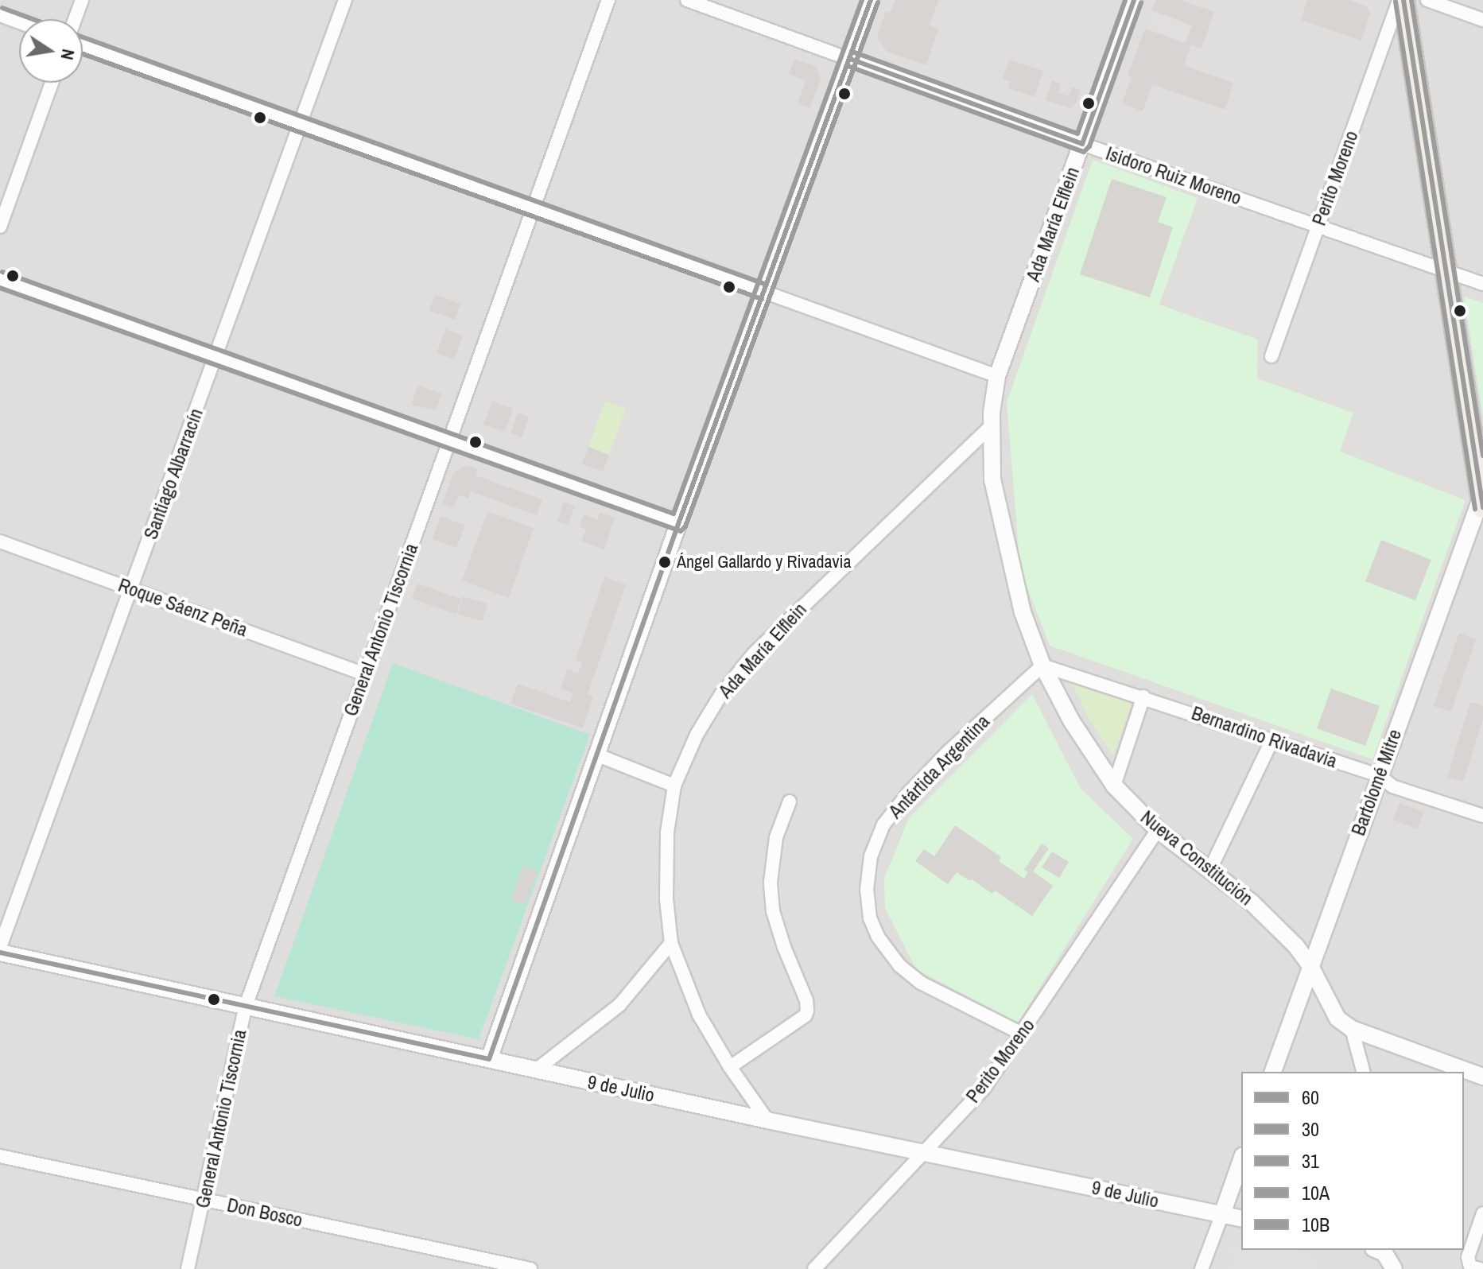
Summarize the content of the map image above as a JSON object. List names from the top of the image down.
{
  "streets": {
    "street": [
      "Isidoro Ruiz Moreno",
      "Perito Moreno",
      "Ada María Elflein",
      "Santiago Albarracín",
      "Roque Sáenz Peña",
      "General Antonio Tiscornia",
      "Bernardino Rivadavia",
      "Antártida Argentina",
      "Bartolomé Mitre",
      "Nueva Constitución",
      "9 de Julio",
      "Don Bosco"
    ]
  },
  "crossings": [
    ["Isidoro Ruiz Moreno", "Perito Moreno"],
    ["Isidoro Ruiz Moreno", "Ada María Elflein"],
    ["Perito Moreno", "Antártida Argentina"],
    ["Perito Moreno", "Nueva Constitución"],
    ["Perito Moreno", "9 de Julio"],
    ["Ada María Elflein", "Nueva Constitución"],
    ["Ada María Elflein", "9 de Julio"],
    ["Santiago Albarracín", "Roque Sáenz Peña"],
    ["Roque Sáenz Peña", "General Antonio Tiscornia"],
    ["General Antonio Tiscornia", "9 de Julio"],
    ["General Antonio Tiscornia", "Don Bosco"],
    ["Bernardino Rivadavia", "Antártida Argentina"],
    ["Bernardino Rivadavia", "Bartolomé Mitre"],
    ["Bernardino Rivadavia", "Nueva Constitución"],
    ["Antártida Argentina", "Nueva Constitución"],
    ["Bartolomé Mitre", "Nueva Constitución"]
  ],
  "places": ["Ángel Gallardo y Rivadavia"],
  "lines": [
    "transit line 60",
    "transit line 31",
    "transit line 10B",
    "transit line 10A",
    "transit line 30"
  ],
  "legend": [
    "60",
    "30",
    "31",
    "10A",
    "10B"
  ],
  "north": "right"
}
